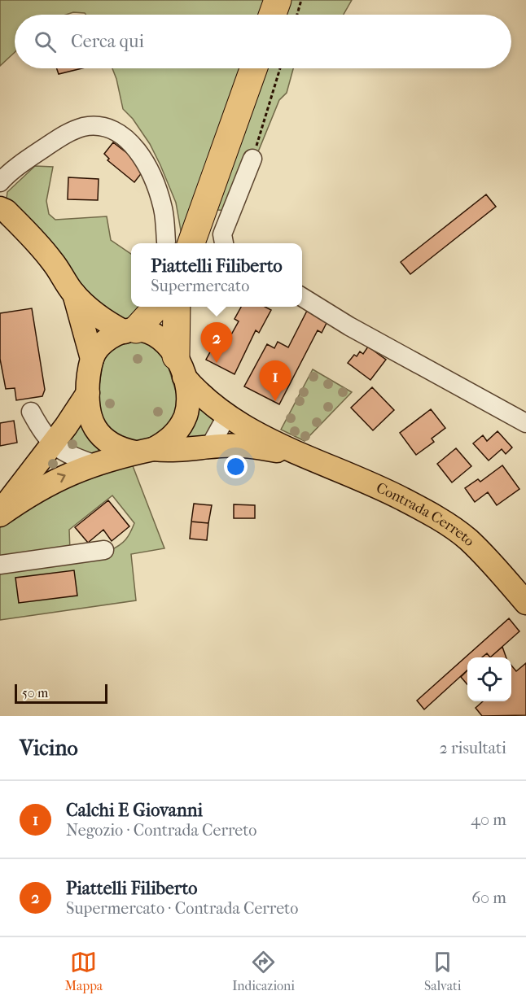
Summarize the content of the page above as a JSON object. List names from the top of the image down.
{
  "streets": {
    "main road": ["Contrada Cerreto"]
  },
  "scale_bar": "50 m",
  "page": {
    "search": "Cerca qui",
    "popup": ["Piattelli Filiberto", "Supermercato"],
    "pins": ["2", "1"],
    "scale": "50 m",
    "heading": ["Vicino", "2 risultati"],
    "list": [
      {
        "mark": "1",
        "name": "Calchi E Giovanni",
        "note": "Negozio · Contrada Cerreto",
        "value": "40 m"
      },
      {
        "mark": "2",
        "name": "Piattelli Filiberto",
        "note": "Supermercato · Contrada Cerreto",
        "value": "60 m"
      }
    ],
    "nav": ["Mappa", "Indicazioni", "Salvati"]
  }
}
